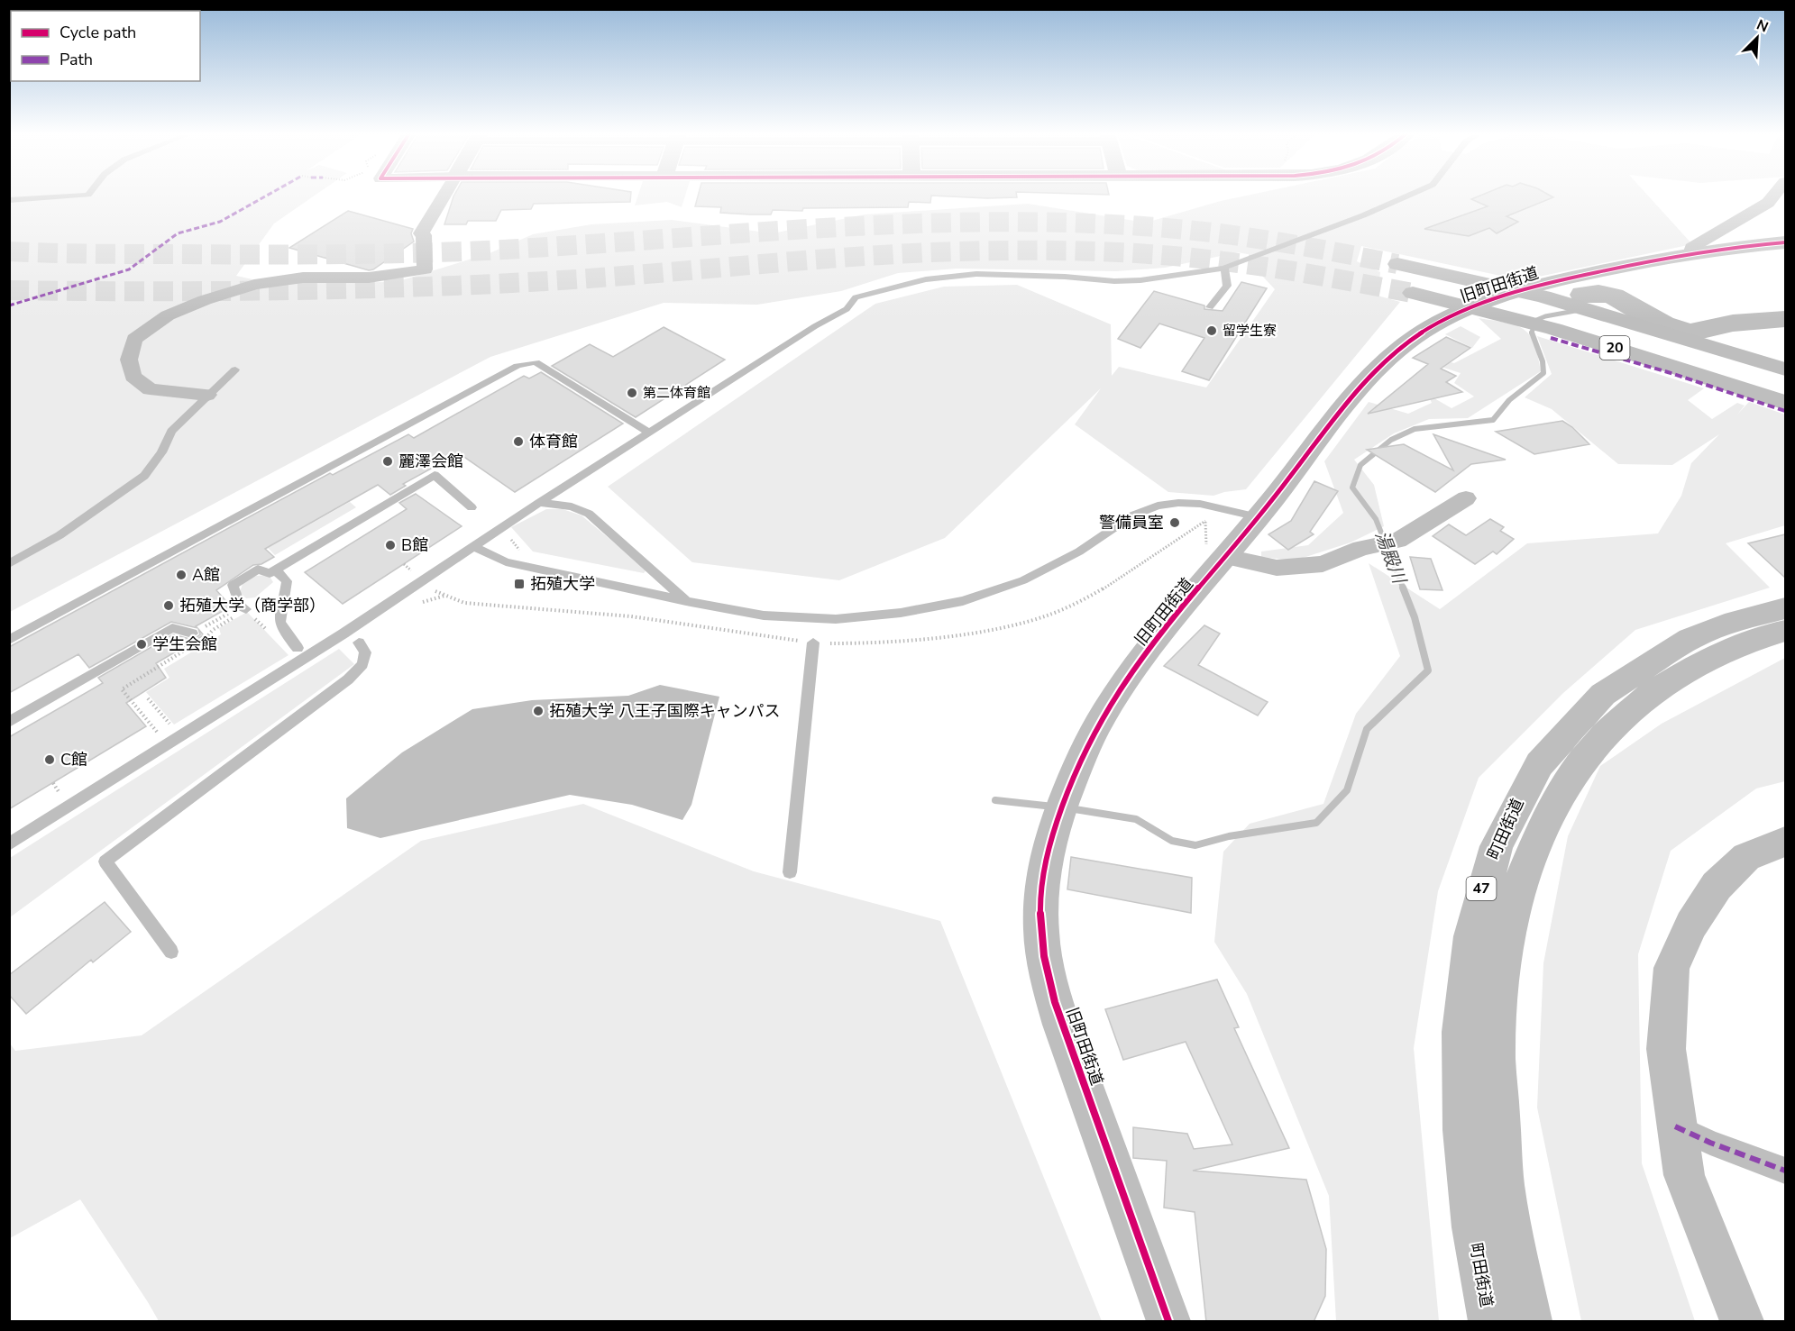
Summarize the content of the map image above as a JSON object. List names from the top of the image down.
{
  "streets": {
    "main road": [
      "旧町田街道",
      "20",
      "町田街道",
      "47"
    ]
  },
  "water": ["湯殿川"],
  "places": {
    "other": [
      "留学生寮",
      "第二体育館",
      "体育館",
      "麗澤会館",
      "警備員室",
      "B館",
      "A館",
      "拓殖大学（商学部）",
      "学生会館",
      "拓殖大学 八王子国際キャンパス",
      "C館"
    ],
    "transit": ["拓殖大学"]
  },
  "legend": ["Cycle path", "Path"],
  "north": "top right"
}
